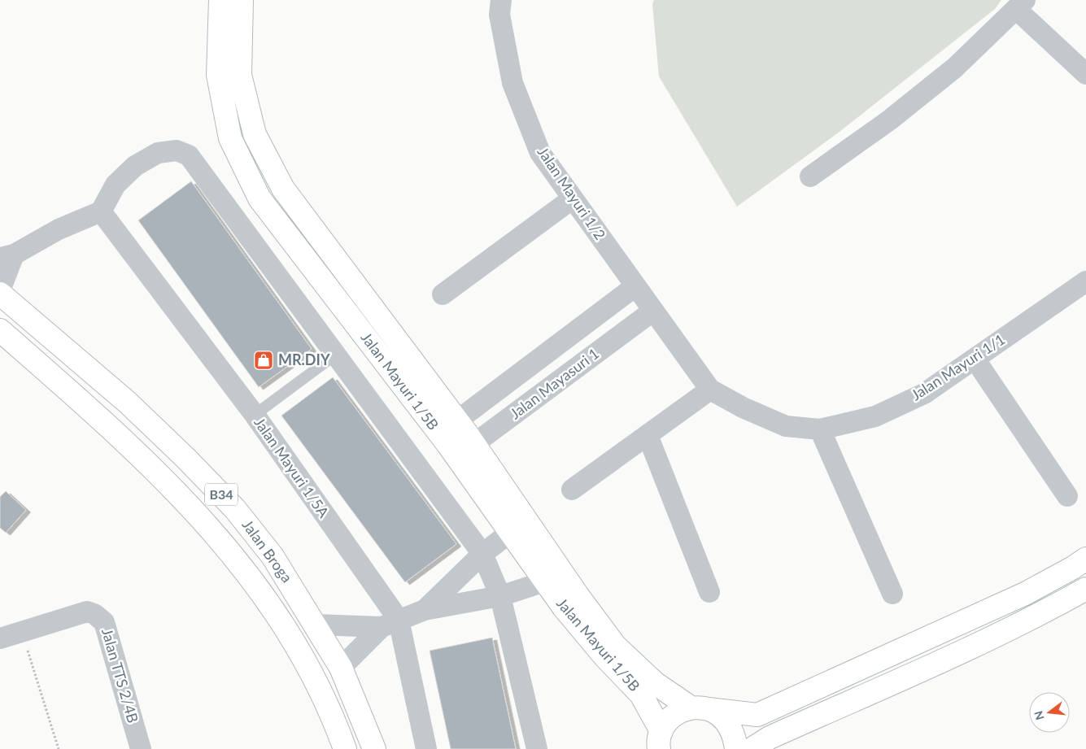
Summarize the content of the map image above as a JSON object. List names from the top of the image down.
{
  "streets": {
    "street": [
      "Jalan Mayuri 1/2",
      "Jalan Mayuri 1/1",
      "Jalan Mayuri 1/5B",
      "Jalan Mayasuri 1",
      "Jalan Mayuri 1/5A",
      "B34",
      "Jalan Broga",
      "Jalan TTS 2/4B"
    ]
  },
  "crossings": [
    ["Jalan Mayuri 1/2", "Jalan Mayuri 1/1"],
    ["Jalan Mayuri 1/2", "Jalan Mayasuri 1"],
    ["Jalan Mayuri 1/1", "Jalan Mayasuri 1"],
    ["Jalan Mayuri 1/5B", "Jalan Mayasuri 1"]
  ],
  "places": {
    "shop": ["MR.DIY"]
  },
  "north": "left"
}
